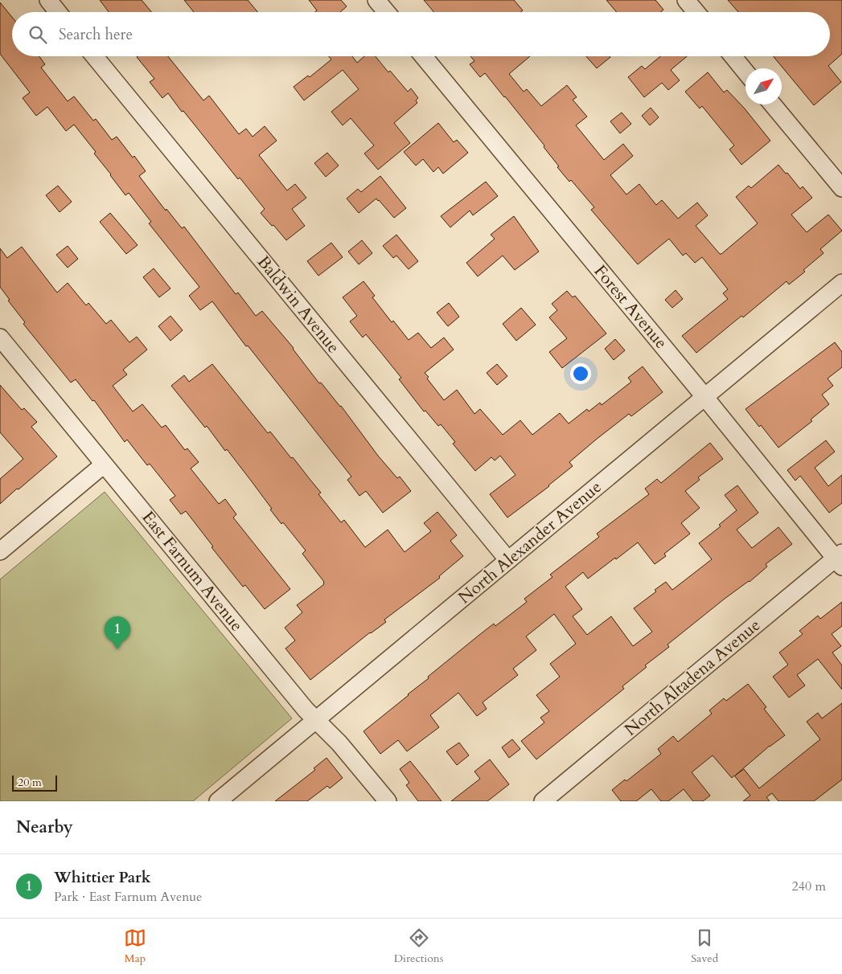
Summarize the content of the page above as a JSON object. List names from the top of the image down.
{
  "streets": {
    "street": [
      "Baldwin Avenue",
      "Forest Avenue",
      "North Alexander Avenue",
      "East Farnum Avenue",
      "North Altadena Avenue"
    ]
  },
  "crossings": [
    ["Baldwin Avenue", "North Alexander Avenue"],
    ["Forest Avenue", "North Alexander Avenue"],
    ["Forest Avenue", "North Altadena Avenue"],
    ["North Alexander Avenue", "East Farnum Avenue"]
  ],
  "scale_bar": "20 m",
  "north": "top right",
  "page": {
    "search": "Search here",
    "pins": "1",
    "scale": "20 m",
    "heading": "Nearby",
    "list": [
      {
        "mark": "1",
        "name": "Whittier Park",
        "note": "Park · East Farnum Avenue",
        "value": "240 m"
      }
    ],
    "nav": ["Map", "Directions", "Saved"]
  }
}
